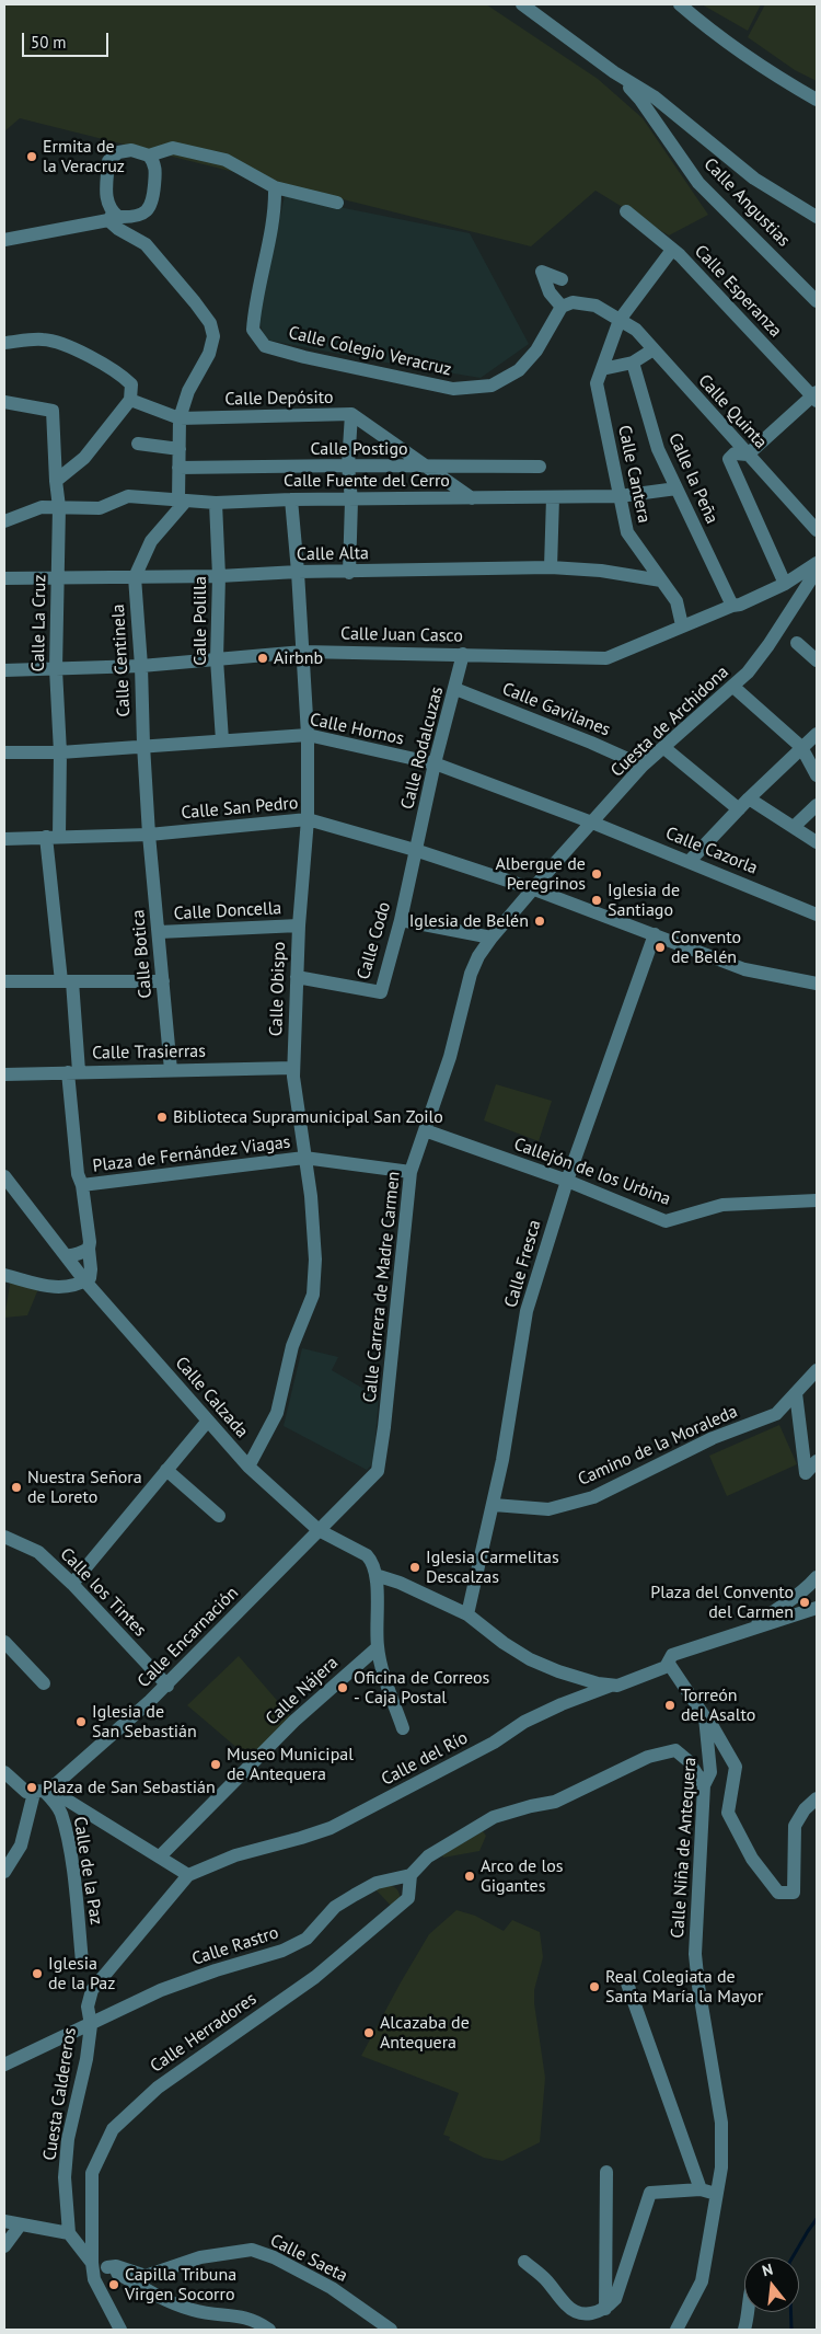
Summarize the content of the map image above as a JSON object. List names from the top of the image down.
{
  "streets": {
    "street": [
      "Calle Angustias",
      "Calle Esperanza",
      "Calle Colegio Veracruz",
      "Calle Depósito",
      "Calle Quinta",
      "Calle Postigo",
      "Calle Cantera",
      "Calle la Peña",
      "Calle Fuente del Cerro",
      "Calle Alta",
      "Calle Polilla",
      "Calle La Cruz",
      "Calle Juan Casco",
      "Calle Centinela",
      "Calle Gavilanes",
      "Cuesta de Archidona",
      "Calle Hornos",
      "Calle Rodalcuzas",
      "Calle San Pedro",
      "Calle Cazorla",
      "Calle Doncella",
      "Calle Codo",
      "Calle Botica",
      "Calle Obispo",
      "Calle Trasierras",
      "Plaza de Fernández Viagas",
      "Callejón de los Urbina",
      "Calle Fresca",
      "Calle Carrera de Madre Carmen",
      "Calle Calzada",
      "Camino de la Moraleda",
      "Calle los Tintes",
      "Calle Encarnación",
      "Calle Nájera",
      "Calle del Río",
      "Calle Niña de Antequera",
      "Calle de la Paz",
      "Calle Rastro",
      "Calle Herradores",
      "Cuesta Caldereros",
      "Calle Saeta"
    ]
  },
  "crossings": [
    ["Calle Esperanza", "Calle Cantera"],
    ["Calle Depósito", "Calle Postigo"],
    ["Calle Depósito", "Calle Fuente del Cerro"],
    ["Calle Quinta", "Calle Cantera"],
    ["Calle Cantera", "Calle Fuente del Cerro"],
    ["Calle Cantera", "Calle Alta"],
    ["Calle Cantera", "Calle Juan Casco"],
    ["Calle la Peña", "Calle Fuente del Cerro"],
    ["Calle la Peña", "Calle Juan Casco"],
    ["Calle Fuente del Cerro", "Calle Polilla"],
    ["Calle Fuente del Cerro", "Calle La Cruz"],
    ["Calle Fuente del Cerro", "Calle Centinela"],
    ["Calle Fuente del Cerro", "Calle Obispo"],
    ["Calle Alta", "Calle Polilla"],
    ["Calle Alta", "Calle La Cruz"],
    ["Calle Alta", "Calle Centinela"],
    ["Calle Alta", "Calle Obispo"],
    ["Calle Polilla", "Calle Juan Casco"],
    ["Calle Polilla", "Calle Hornos"],
    ["Calle La Cruz", "Calle Juan Casco"],
    ["Calle La Cruz", "Calle Hornos"],
    ["Calle La Cruz", "Calle San Pedro"],
    ["Calle La Cruz", "Calle Trasierras"],
    ["Calle La Cruz", "Plaza de Fernández Viagas"],
    ["Calle La Cruz", "Calle Calzada"],
    ["Calle Juan Casco", "Calle Centinela"],
    ["Calle Juan Casco", "Calle Rodalcuzas"],
    ["Calle Juan Casco", "Calle Obispo"],
    ["Calle Centinela", "Calle Hornos"],
    ["Calle Centinela", "Calle San Pedro"],
    ["Calle Centinela", "Calle Botica"],
    ["Calle Gavilanes", "Cuesta de Archidona"],
    ["Calle Gavilanes", "Calle Rodalcuzas"],
    ["Cuesta de Archidona", "Calle Hornos"],
    ["Cuesta de Archidona", "Calle San Pedro"],
    ["Cuesta de Archidona", "Calle Cazorla"],
    ["Cuesta de Archidona", "Calle Carrera de Madre Carmen"],
    ["Calle Hornos", "Calle Rodalcuzas"],
    ["Calle Hornos", "Calle Cazorla"],
    ["Calle Hornos", "Calle Obispo"],
    ["Calle Rodalcuzas", "Calle San Pedro"],
    ["Calle Rodalcuzas", "Calle Codo"],
    ["Calle San Pedro", "Calle Codo"],
    ["Calle San Pedro", "Calle Botica"],
    ["Calle San Pedro", "Calle Obispo"],
    ["Calle San Pedro", "Calle Fresca"],
    ["Calle San Pedro", "Calle Carrera de Madre Carmen"],
    ["Calle Doncella", "Calle Botica"],
    ["Calle Doncella", "Calle Obispo"],
    ["Calle Codo", "Calle Obispo"],
    ["Calle Botica", "Calle Trasierras"],
    ["Calle Obispo", "Calle Trasierras"],
    ["Calle Obispo", "Plaza de Fernández Viagas"],
    ["Calle Obispo", "Calle Calzada"],
    ["Plaza de Fernández Viagas", "Calle Carrera de Madre Carmen"],
    ["Callejón de los Urbina", "Calle Fresca"],
    ["Callejón de los Urbina", "Calle Carrera de Madre Carmen"],
    ["Calle Fresca", "Camino de la Moraleda"],
    ["Calle Carrera de Madre Carmen", "Calle Calzada"],
    ["Calle Carrera de Madre Carmen", "Calle Encarnación"],
    ["Calle Calzada", "Calle Encarnación"],
    ["Calle los Tintes", "Calle Encarnación"],
    ["Calle Encarnación", "Calle de la Paz"],
    ["Calle del Río", "Cuesta Caldereros"],
    ["Calle Rastro", "Calle Herradores"],
    ["Calle Rastro", "Cuesta Caldereros"]
  ],
  "places": [
    "Ermita de la Veracruz",
    "Airbnb",
    "Albergue de Peregrinos",
    "Iglesia de Santiago",
    "Iglesia de Belén",
    "Convento de Belén",
    "Biblioteca Supramunicipal San Zoilo",
    "Nuestra Señora de Loreto",
    "Iglesia Carmelitas Descalzas",
    "Plaza del Convento del Carmen",
    "Oficina de Correos - Caja Postal",
    "Torreón del Asalto",
    "Iglesia de San Sebastián",
    "Museo Municipal de Antequera",
    "Plaza de San Sebastián",
    "Arco de los Gigantes",
    "Iglesia de la Paz",
    "Real Colegiata de Santa María la Mayor",
    "Alcazaba de Antequera",
    "Capilla Tribuna Virgen Socorro"
  ],
  "scale_bar": "50 m",
  "north": "top"
}
